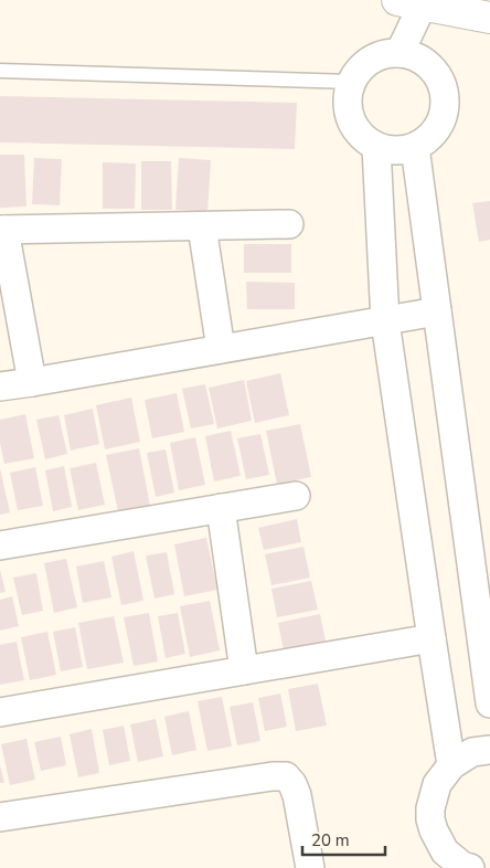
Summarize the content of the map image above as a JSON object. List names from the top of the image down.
{
  "scale_bar": "20 m"
}
